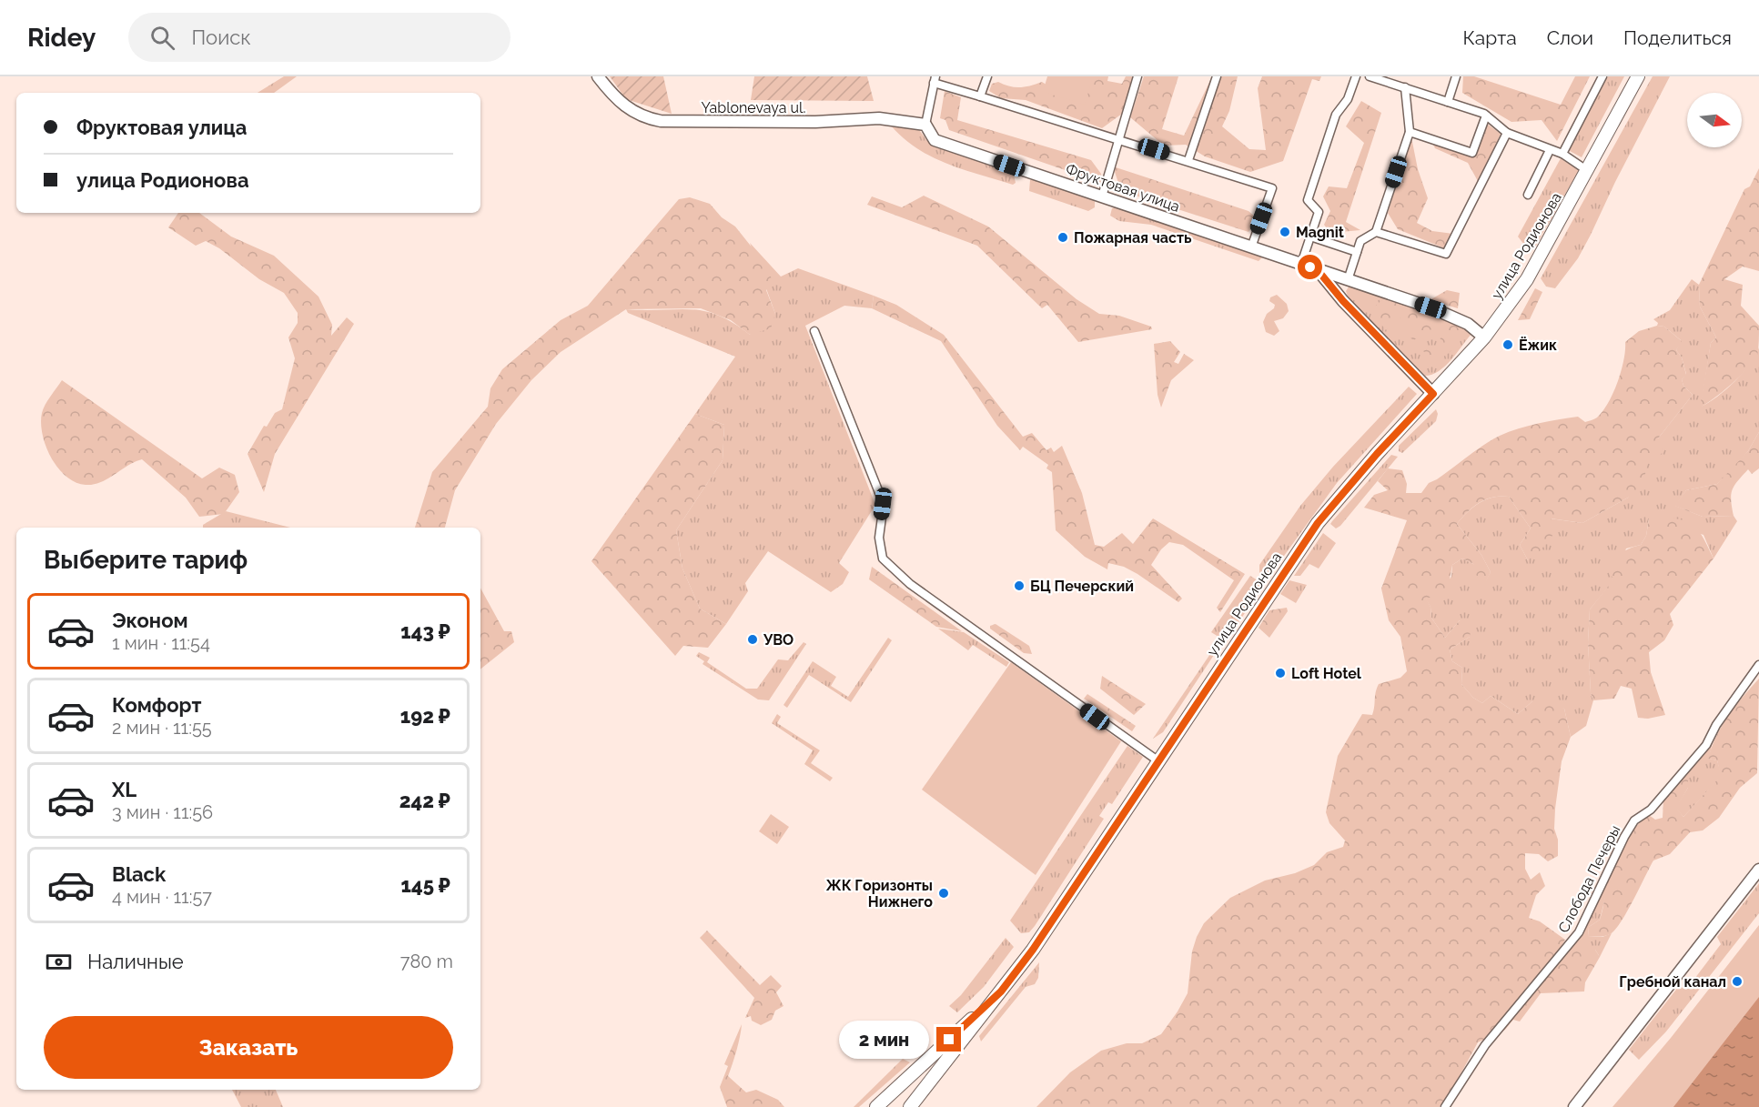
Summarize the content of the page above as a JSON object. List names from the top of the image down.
{
  "streets": {
    "main road": ["улица Родионова"],
    "street": ["Yablonevaya ul.", "Фруктовая улица", "Слобода Печеры"]
  },
  "crossings": [
    ["Yablonevaya ul.", "Фруктовая улица"],
    ["Фруктовая улица", "улица Родионова"]
  ],
  "places": [
    "Magnit",
    "Пожарная часть",
    "Ёжик",
    "БЦ Печерский",
    "УВО",
    "Loft Hotel",
    "ЖК Горизонты Нижнего",
    "Гребной канал"
  ],
  "north": "right",
  "page": {
    "header": "Ridey",
    "search": "Поиск",
    "nav": ["Карта", "Слои", "Поделиться"],
    "banner": ["Фруктовая улица", "улица Родионова"],
    "heading": "Выберите тариф",
    "list": [
      {
        "name": "Эконом",
        "note": "1 мин · 11:54",
        "value": "143 ₽"
      },
      {
        "name": "Комфорт",
        "note": "2 мин · 11:55",
        "value": "192 ₽"
      },
      {
        "name": "XL",
        "note": "3 мин · 11:56",
        "value": "242 ₽"
      },
      {
        "name": "Black",
        "note": "4 мин · 11:57",
        "value": "145 ₽"
      }
    ],
    "pay": ["Наличные", "780 m"],
    "buttons": "Заказать",
    "bubble": "2 мин"
  }
}
